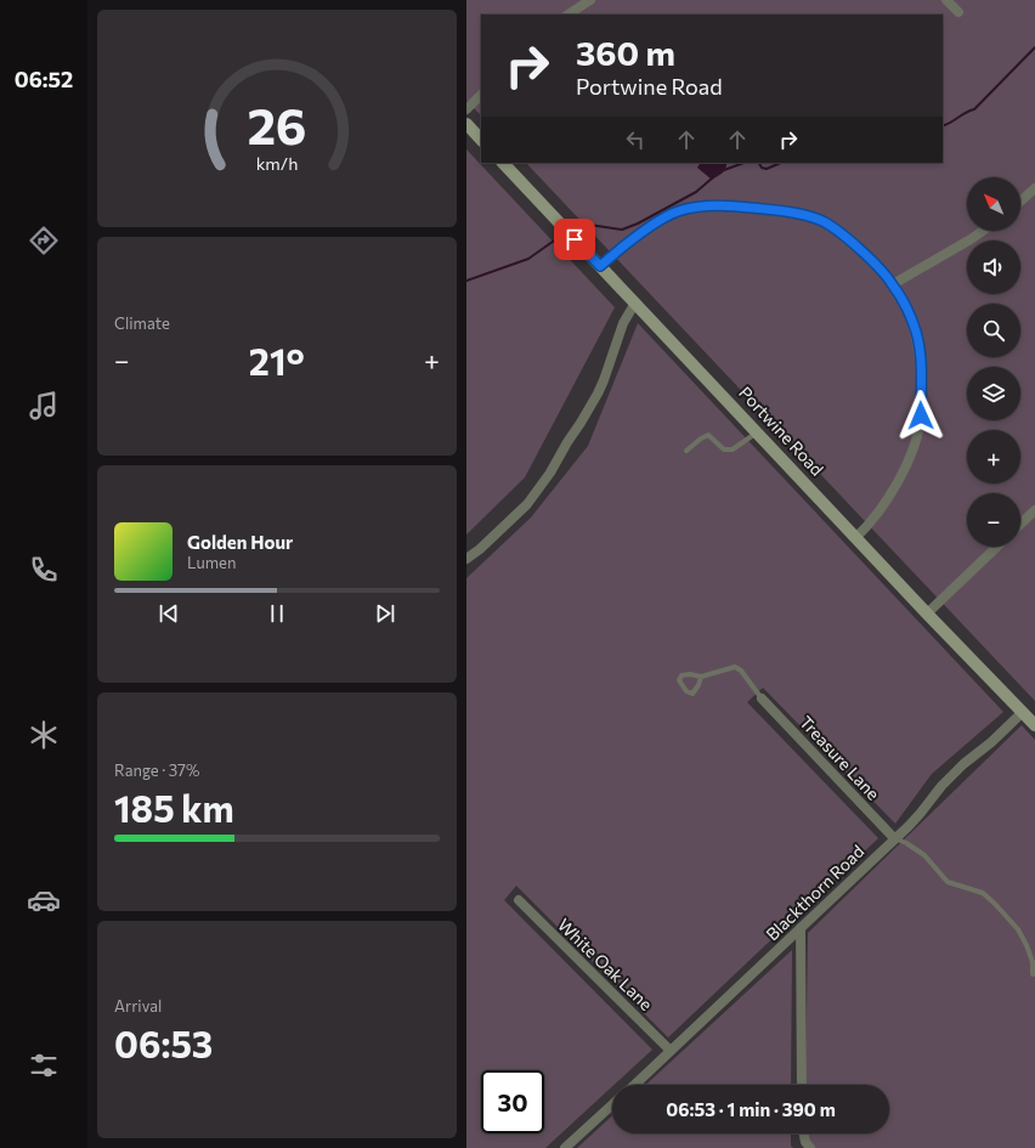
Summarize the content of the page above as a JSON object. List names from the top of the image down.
{
  "streets": {
    "street": [
      "Portwine Road",
      "Treasure Lane",
      "Blackthorn Road",
      "White Oak Lane"
    ]
  },
  "crossings": [
    ["Portwine Road", "Blackthorn Road"],
    ["Treasure Lane", "Blackthorn Road"],
    ["Blackthorn Road", "White Oak Lane"]
  ],
  "north": "top left",
  "page": {
    "tabs": "06:52",
    "turn": ["360 m", "Portwine Road"],
    "map_buttons": ["+", "−"],
    "tile": [
      "Climate",
      ["Range · 37%", "185 km"],
      ["Arrival", "06:53"]
    ],
    "heat": ["−", "21°", "+"],
    "song": ["Golden Hour", "Lumen"],
    "limit": "30",
    "trip": "06:53 · 1 min · 390 m",
    "gauge": ["26", "km/h"]
  }
}
